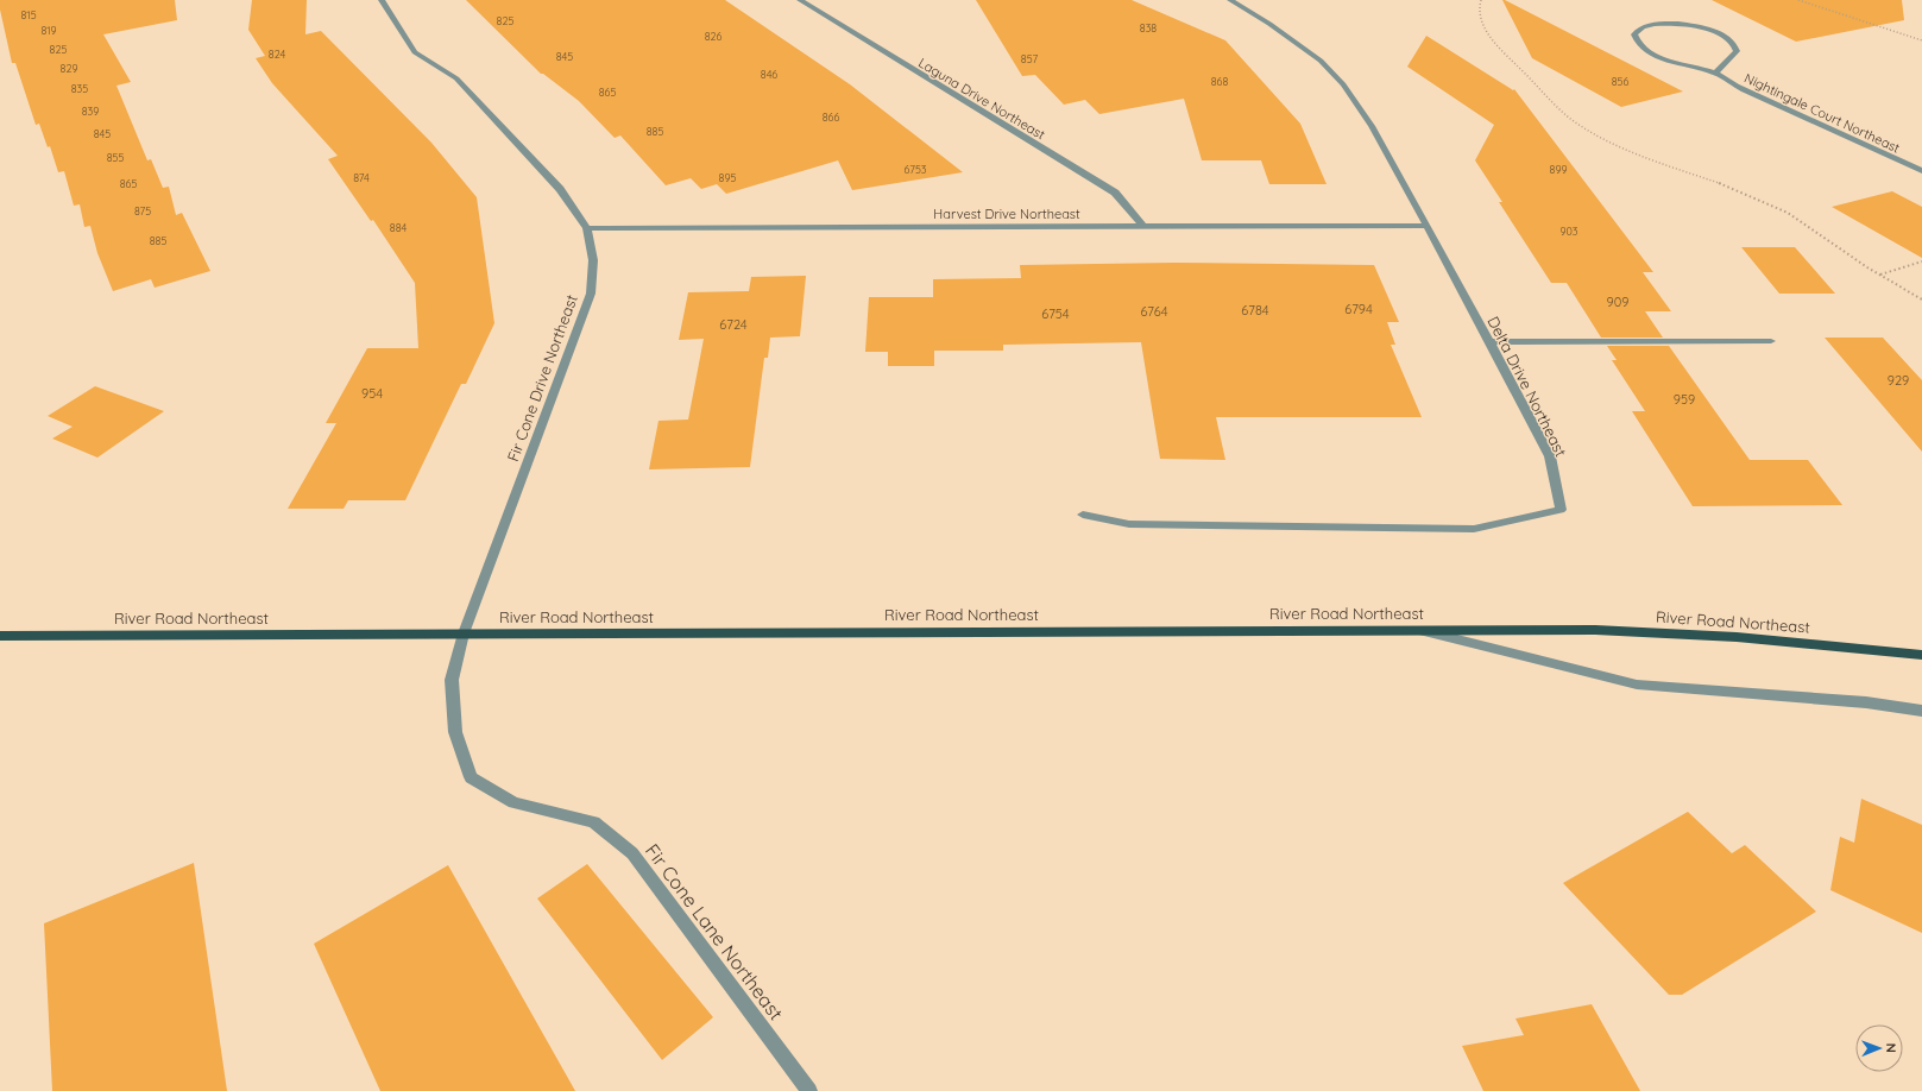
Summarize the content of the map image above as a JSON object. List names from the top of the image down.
{
  "streets": {
    "main road": ["River Road Northeast"],
    "street": [
      "Laguna Drive Northeast",
      "Nightingale Court Northeast",
      "Harvest Drive Northeast",
      "Fir Cone Drive Northeast",
      "Delta Drive Northeast",
      "Fir Cone Lane Northeast"
    ]
  },
  "crossings": [
    ["Laguna Drive Northeast", "Harvest Drive Northeast"],
    ["Harvest Drive Northeast", "Fir Cone Drive Northeast"],
    ["Harvest Drive Northeast", "Delta Drive Northeast"],
    ["Fir Cone Drive Northeast", "River Road Northeast"],
    ["Fir Cone Drive Northeast", "Fir Cone Lane Northeast"],
    ["River Road Northeast", "Fir Cone Lane Northeast"]
  ],
  "house_numbers": [
    "815",
    "825",
    "838",
    "819",
    "826",
    "825",
    "824",
    "845",
    "857",
    "829",
    "846",
    "868",
    "856",
    "835",
    "865",
    "839",
    "866",
    "885",
    "845",
    "855",
    "6753",
    "899",
    "874",
    "895",
    "865",
    "875",
    "884",
    "903",
    "885",
    "909",
    "6794",
    "6784",
    "6764",
    "6754",
    "6724",
    "929",
    "954",
    "959"
  ],
  "north": "right"
}
